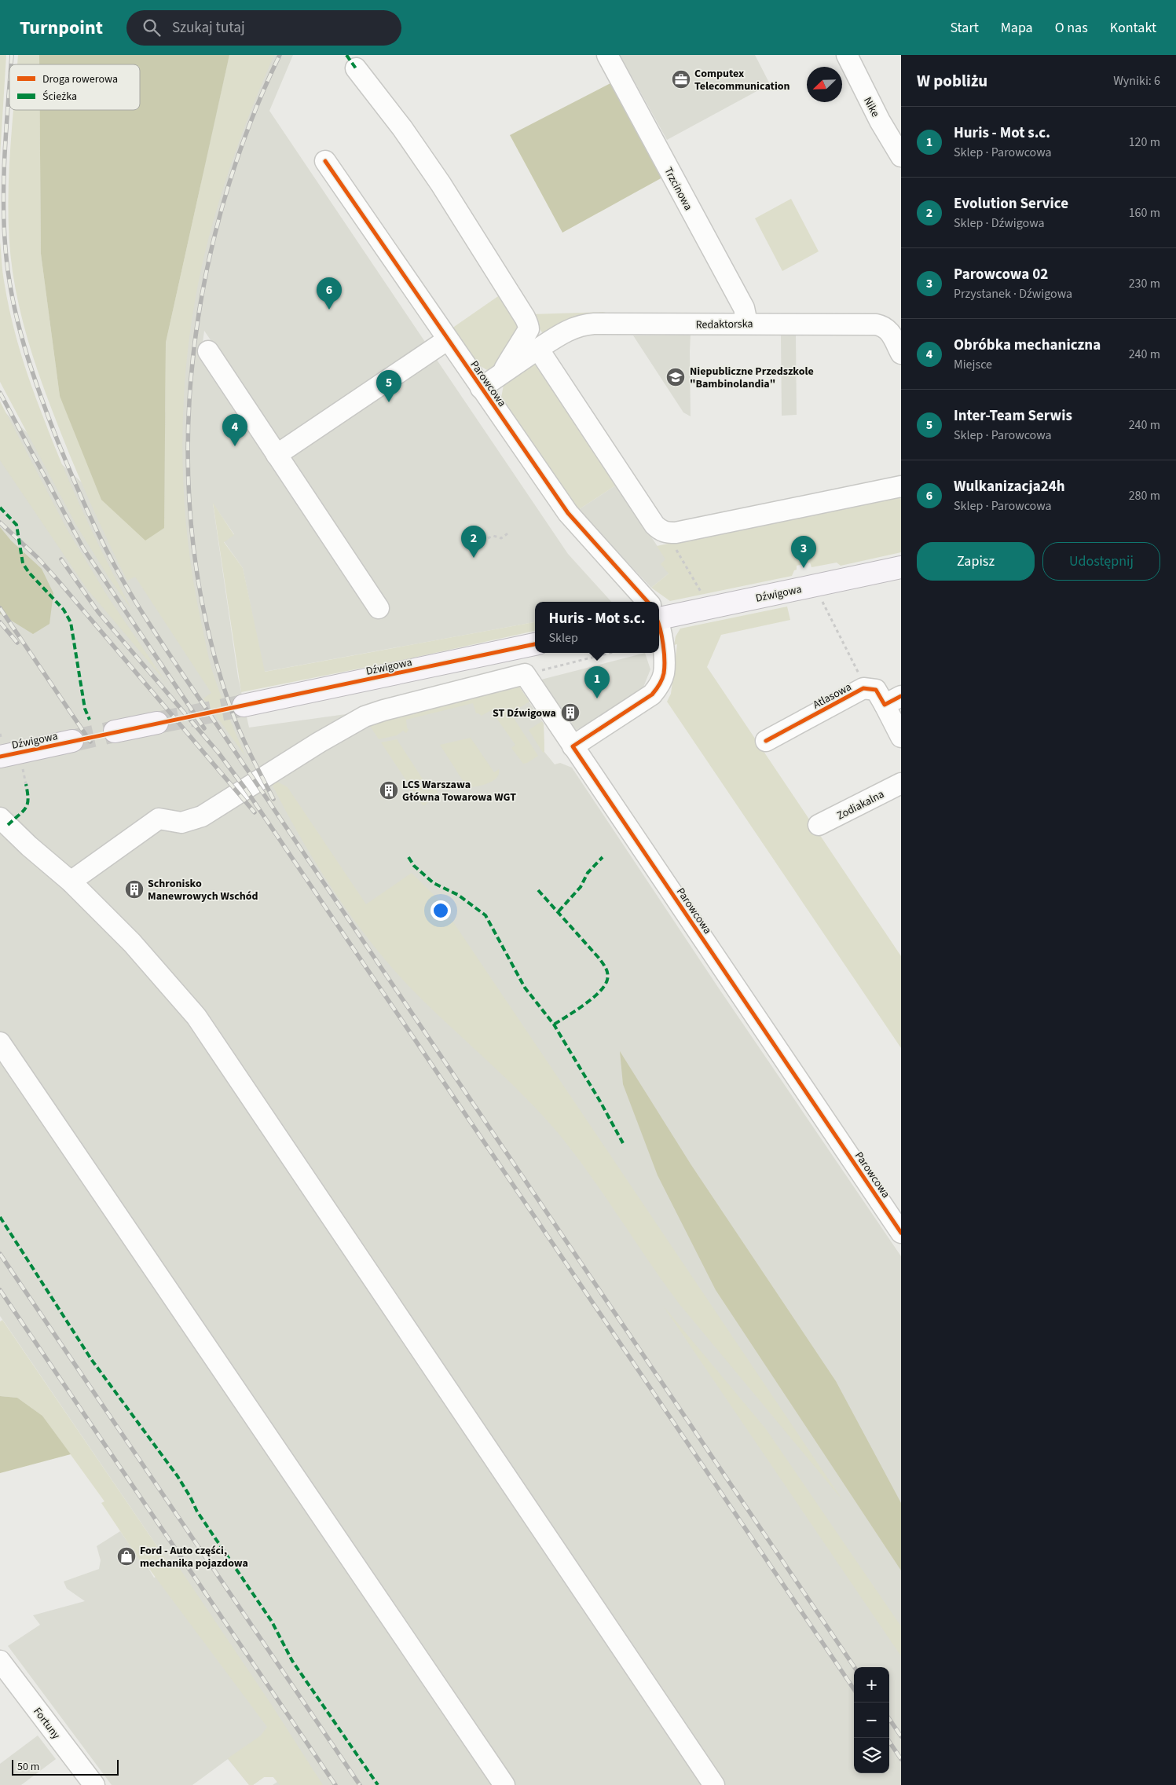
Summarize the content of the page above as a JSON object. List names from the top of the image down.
{
  "streets": {
    "main road": ["Dźwigowa"],
    "street": [
      "Nike",
      "Trzcinowa",
      "Redaktorska",
      "Parowcowa",
      "Atlasowa",
      "Zodiakalna",
      "Fortuny"
    ]
  },
  "crossings": [
    ["Trzcinowa", "Redaktorska"],
    ["Redaktorska", "Parowcowa"]
  ],
  "places": {
    "office": ["Computex Telecommunication"],
    "school or university": ["Niepubliczne Przedszkole \"Bambinolandia\""],
    "building": ["ST Dźwigowa", "LCS Warszawa Główna Towarowa WGT", "Schronisko Manewrowych Wschód"],
    "shop": ["Ford - Auto części, mechanika pojazdowa"]
  },
  "legend": ["Droga rowerowa", "Ścieżka"],
  "scale_bar": "50 m",
  "north": "bottom left",
  "page": {
    "header": "Turnpoint",
    "search": "Szukaj tutaj",
    "nav": [
      "Start",
      "Mapa",
      "O nas",
      "Kontakt"
    ],
    "heading": ["W pobliżu", "Wyniki: 6"],
    "list": [
      {
        "mark": "1",
        "name": "Huris - Mot s.c.",
        "note": "Sklep · Parowcowa",
        "value": "120 m"
      },
      {
        "mark": "2",
        "name": "Evolution Service",
        "note": "Sklep · Dźwigowa",
        "value": "160 m"
      },
      {
        "mark": "3",
        "name": "Parowcowa 02",
        "note": "Przystanek · Dźwigowa",
        "value": "230 m"
      },
      {
        "mark": "4",
        "name": "Obróbka mechaniczna",
        "note": "Miejsce",
        "value": "240 m"
      },
      {
        "mark": "5",
        "name": "Inter-Team Serwis",
        "note": "Sklep · Parowcowa",
        "value": "240 m"
      },
      {
        "mark": "6",
        "name": "Wulkanizacja24h",
        "note": "Sklep · Parowcowa",
        "value": "280 m"
      }
    ],
    "pins": [
      "6",
      "5",
      "4",
      "2",
      "3",
      "1"
    ],
    "buttons": ["Zapisz", "Udostępnij"],
    "popup": ["Huris - Mot s.c.", "Sklep"],
    "map_buttons": ["+", "−"],
    "scale": "50 m"
  }
}
